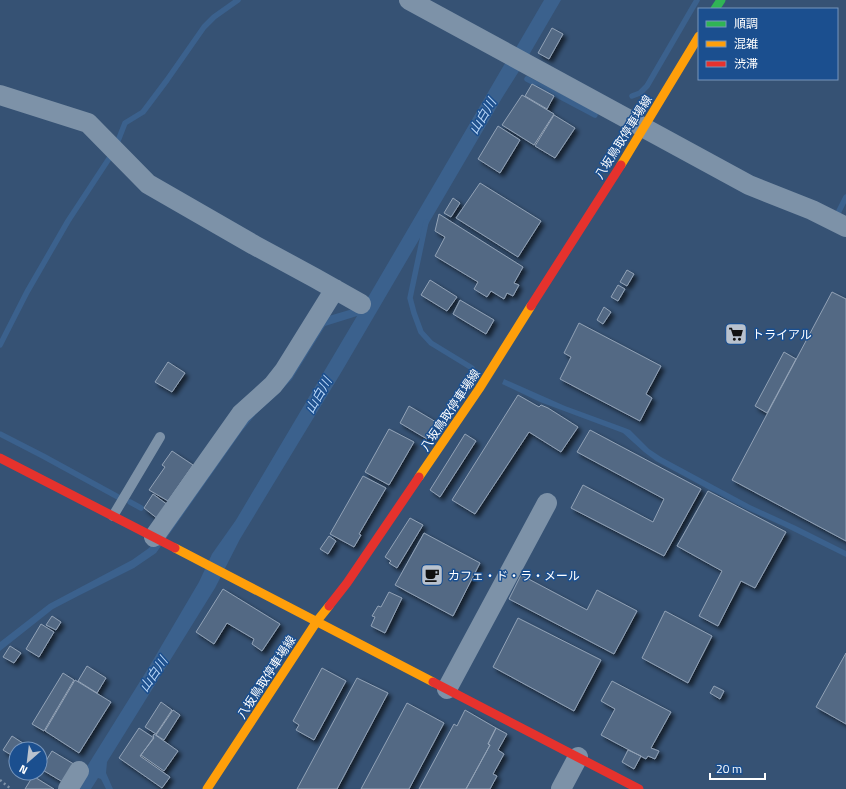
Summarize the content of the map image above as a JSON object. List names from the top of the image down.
{
  "streets": {
    "main road": ["八坂鳥取停車場線"]
  },
  "water": ["山白川"],
  "places": {
    "supermarket": ["トライアル"],
    "cafe": ["カフェ・ド・ラ・メール"]
  },
  "legend": ["順調", "混雑", "渋滞"],
  "scale_bar": "20 m",
  "north": "bottom left"
}
